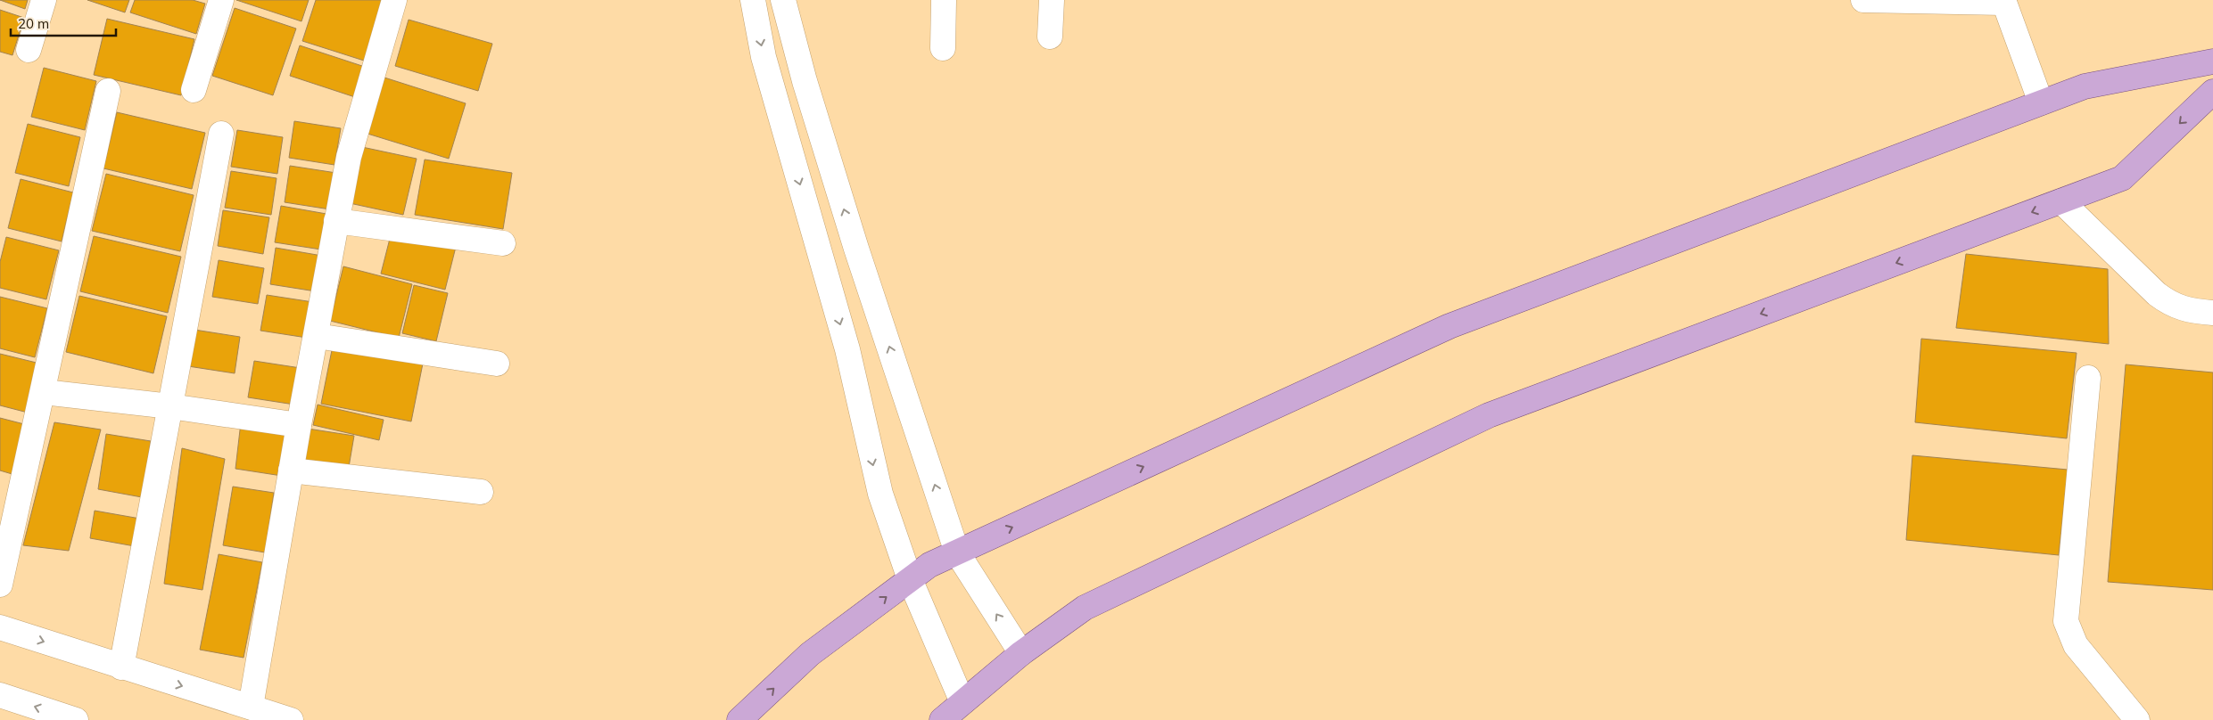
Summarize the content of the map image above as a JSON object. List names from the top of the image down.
{
  "scale_bar": "20 m"
}
